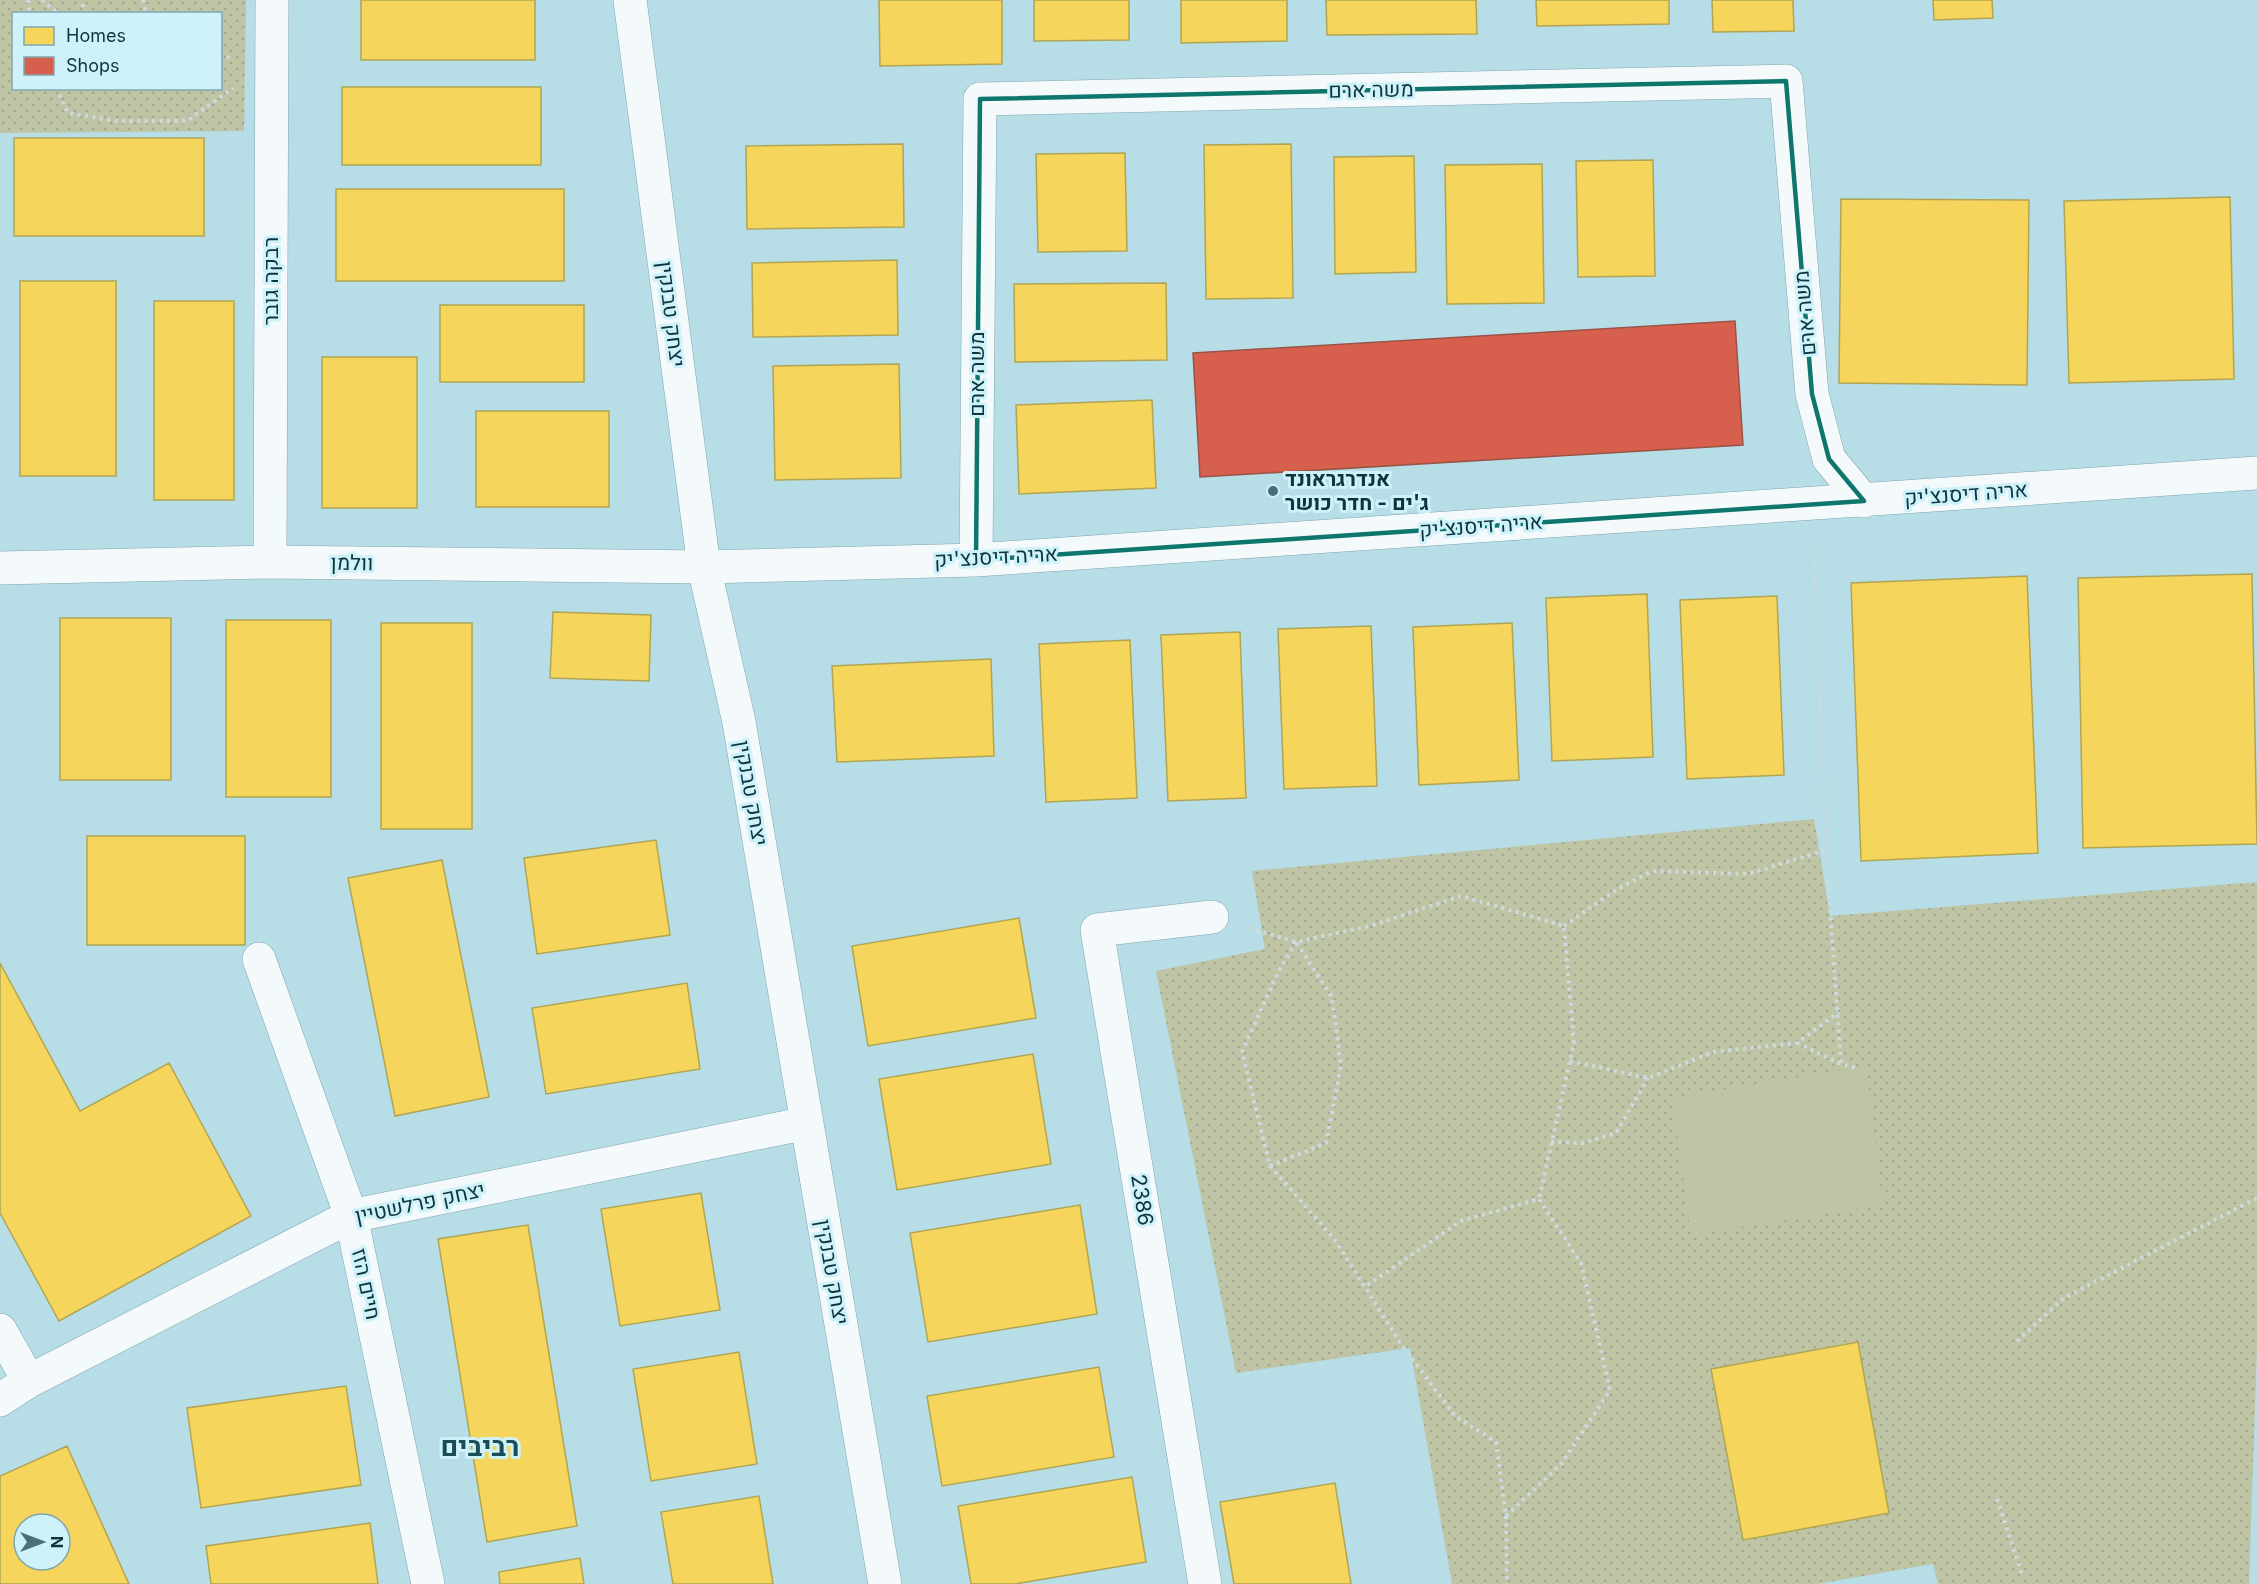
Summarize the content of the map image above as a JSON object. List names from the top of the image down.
{
  "streets": {
    "street": [
      "משה ארם",
      "רבקה גובר",
      "יצחק טבנקין",
      "אריה דיסנצ'יק",
      "וולמן",
      "2386",
      "יצחק פרלשטיין",
      "חיים הזז"
    ]
  },
  "crossings": [
    ["משה ארם", "אריה דיסנצ'יק"],
    ["רבקה גובר", "וולמן"],
    ["יצחק טבנקין", "אריה דיסנצ'יק"],
    ["יצחק טבנקין", "וולמן"],
    ["יצחק טבנקין", "יצחק פרלשטיין"],
    ["אריה דיסנצ'יק", "וולמן"],
    ["יצחק פרלשטיין", "חיים הזז"]
  ],
  "districts": ["רביבים"],
  "places": ["אנדרגראונד ג'ים - חדר כושר"],
  "legend": ["Homes", "Shops"],
  "north": "right"
}
